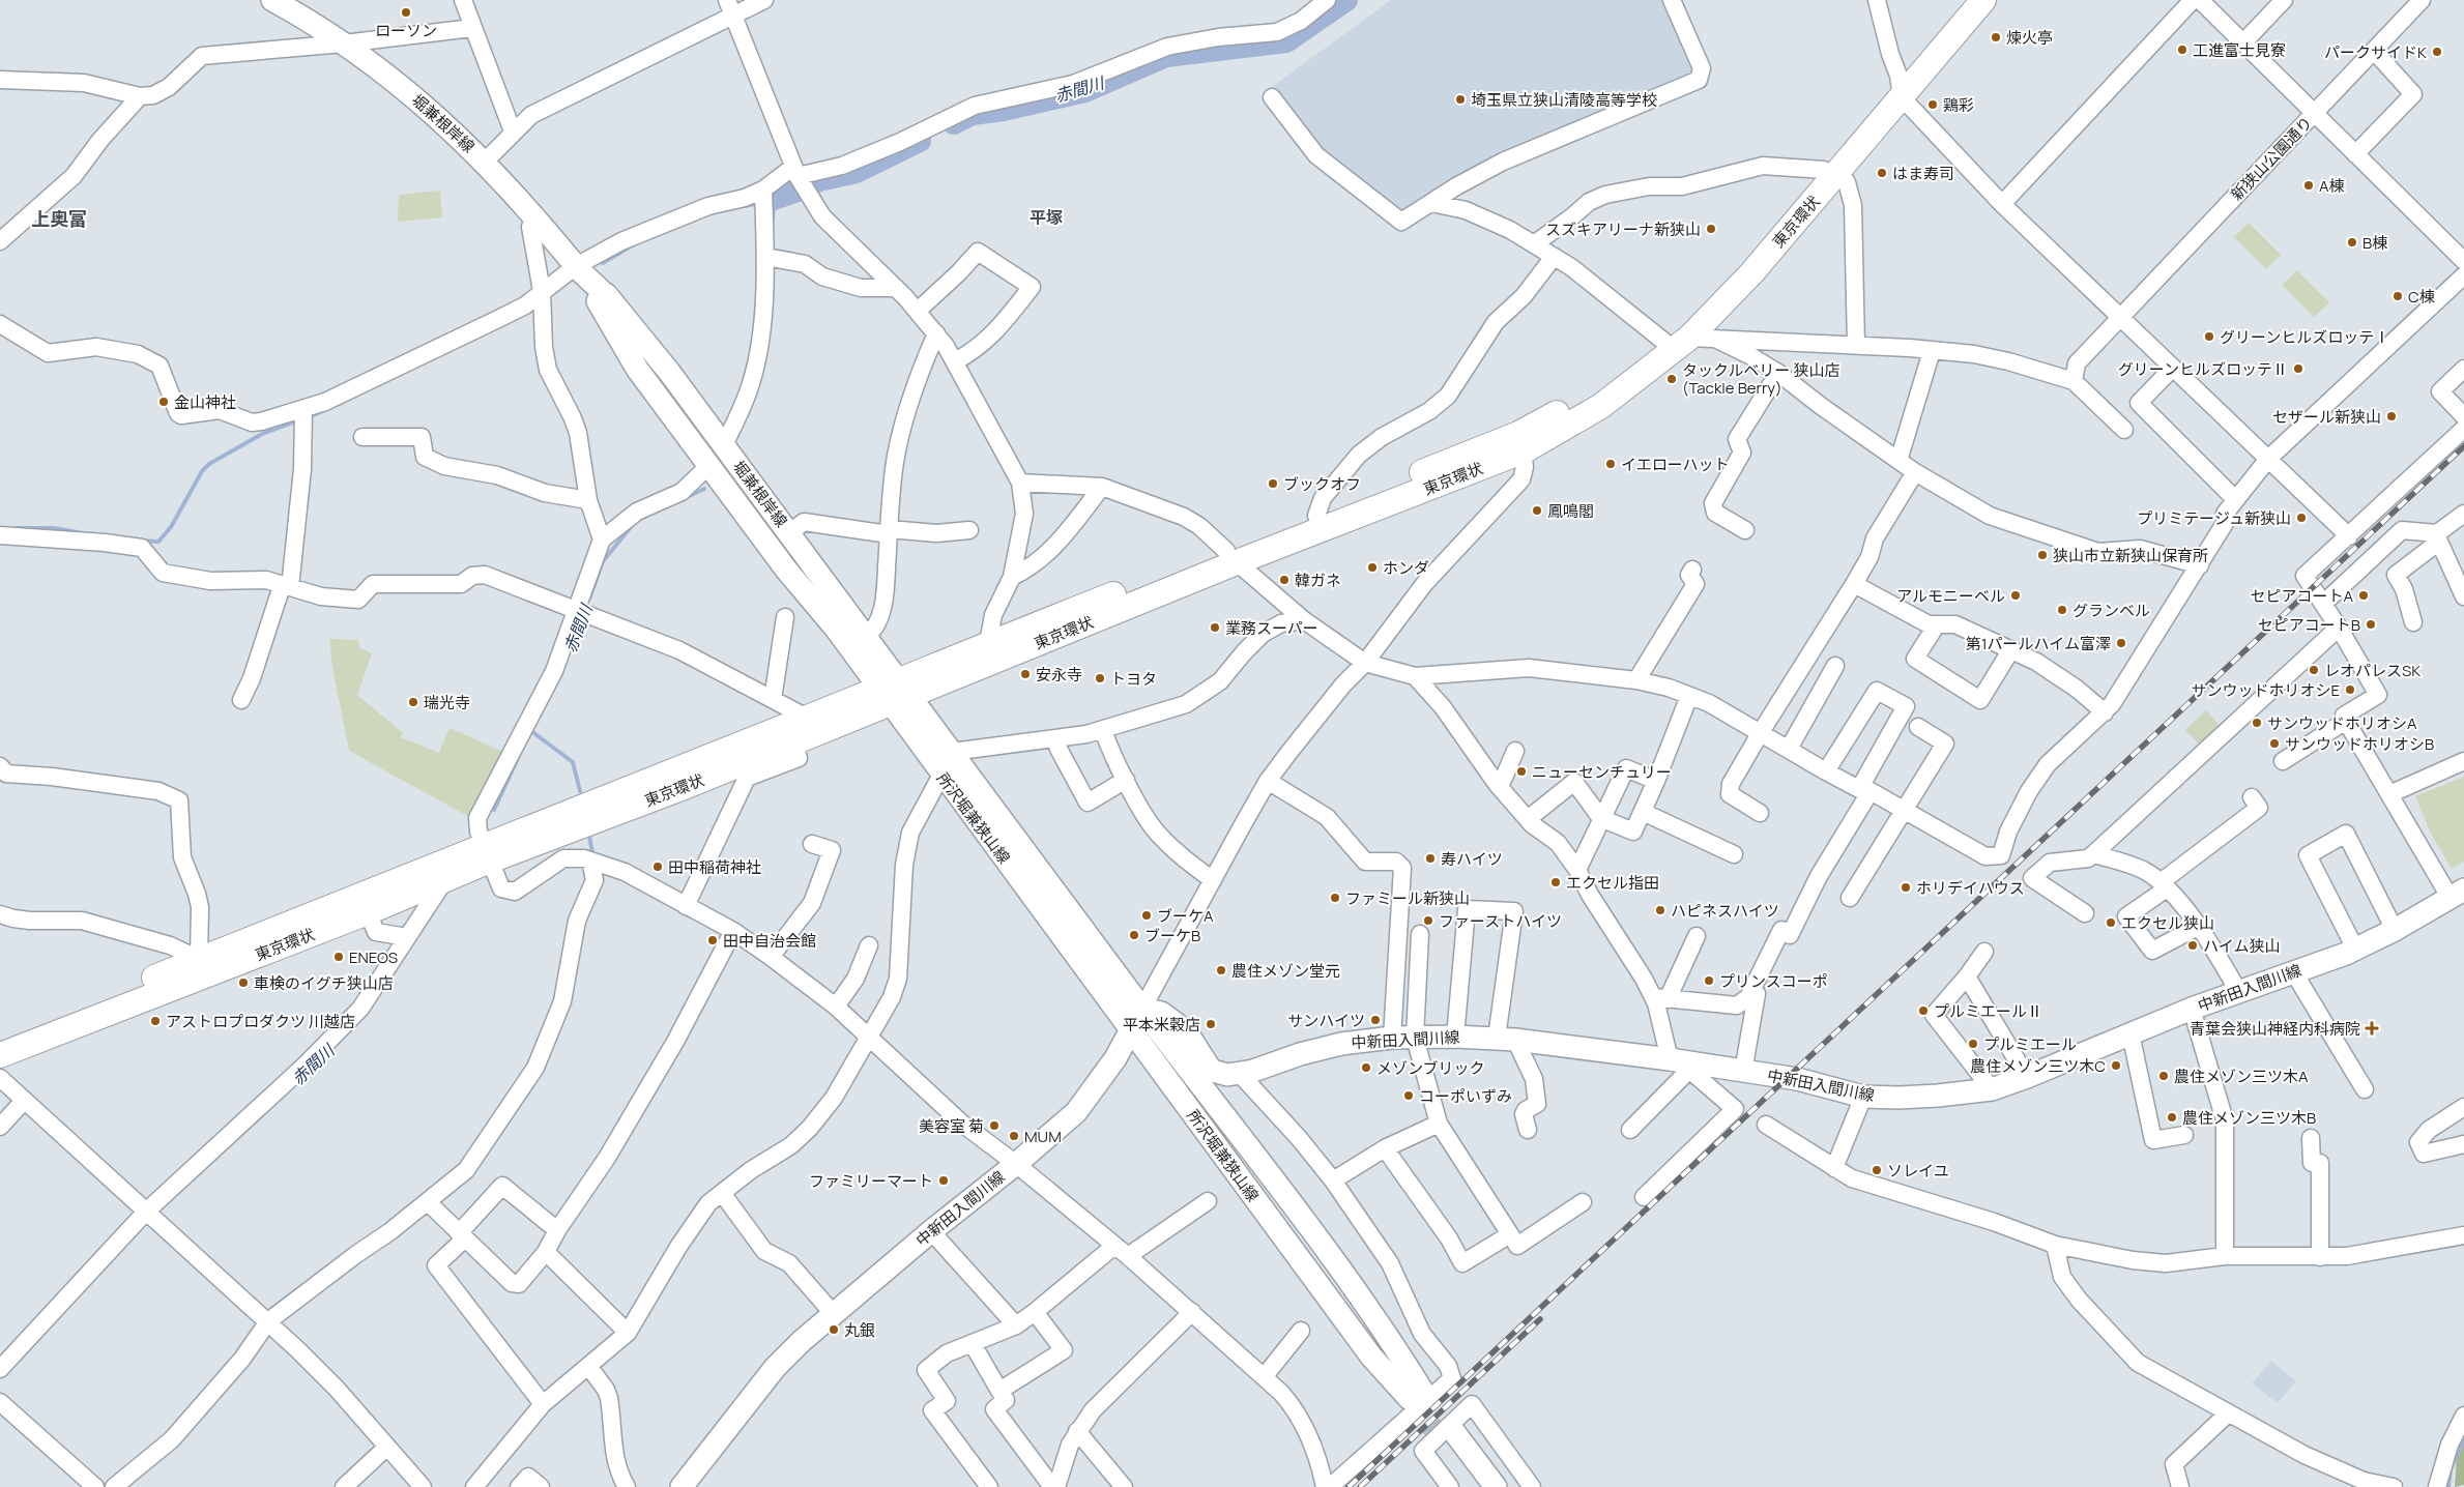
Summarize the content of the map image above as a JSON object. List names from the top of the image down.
{
  "streets": {
    "highway": ["東京環状"],
    "main road": ["堀兼根岸線", "所沢堀兼狭山線", "中新田入間川線"],
    "street": ["新狭山公園通り"]
  },
  "crossings": [
    ["堀兼根岸線", "東京環状"],
    ["堀兼根岸線", "所沢堀兼狭山線"],
    ["東京環状", "所沢堀兼狭山線"],
    ["所沢堀兼狭山線", "中新田入間川線"]
  ],
  "districts": ["平塚", "上奥富"],
  "water": ["赤間川"],
  "places": {
    "other": [
      "ローソン",
      "煉火亭",
      "工進富士見寮",
      "パークサイドK",
      "埼玉県立狭山清陵高等学校",
      "鶏彩",
      "はま寿司",
      "A棟",
      "スズキアリーナ新狭山",
      "B棟",
      "C棟",
      "グリーンヒルズロッテⅠ",
      "グリーンヒルズロッテⅡ",
      "タックルベリー 狭山店 (Tackle Berry)",
      "金山神社",
      "セザール新狭山",
      "イエローハット",
      "ブックオフ",
      "鳳鳴閣",
      "プリミテージュ新狭山",
      "狭山市立新狭山保育所",
      "ホンダ",
      "韓ガネ",
      "アルモニーベル",
      "セピアコートA",
      "グランベル",
      "セピアコートB",
      "業務スーパー",
      "第1パールハイム富澤",
      "レオパレスSK",
      "安永寺",
      "トヨタ",
      "サンウッドホリオシE",
      "瑞光寺",
      "サンウッドホリオシA",
      "サンウッドホリオシB",
      "ニューセンチュリー",
      "寿ハイツ",
      "田中稲荷神社",
      "エクセル指田",
      "ホリデイハウス",
      "ファミール新狭山",
      "ハピネスハイツ",
      "ブーケA",
      "ファーストハイツ",
      "エクセル狭山",
      "ブーケB",
      "田中自治会館",
      "ハイム狭山",
      "ENEOS",
      "農住メゾン堂元",
      "プリンスコーポ",
      "車検のイグチ狭山店",
      "プルミエールⅡ",
      "サンハイツ",
      "アストロプロダクツ 川越店",
      "平本米穀店",
      "プルミエール",
      "農住メゾン三ツ木C",
      "メゾンブリック",
      "農住メゾン三ツ木A",
      "コーポいずみ",
      "農住メゾン三ツ木B",
      "美容室 菊",
      "MUM",
      "ソレイユ",
      "ファミリーマート",
      "丸銀"
    ],
    "health": ["青葉会狭山神経内科病院"]
  }
}
